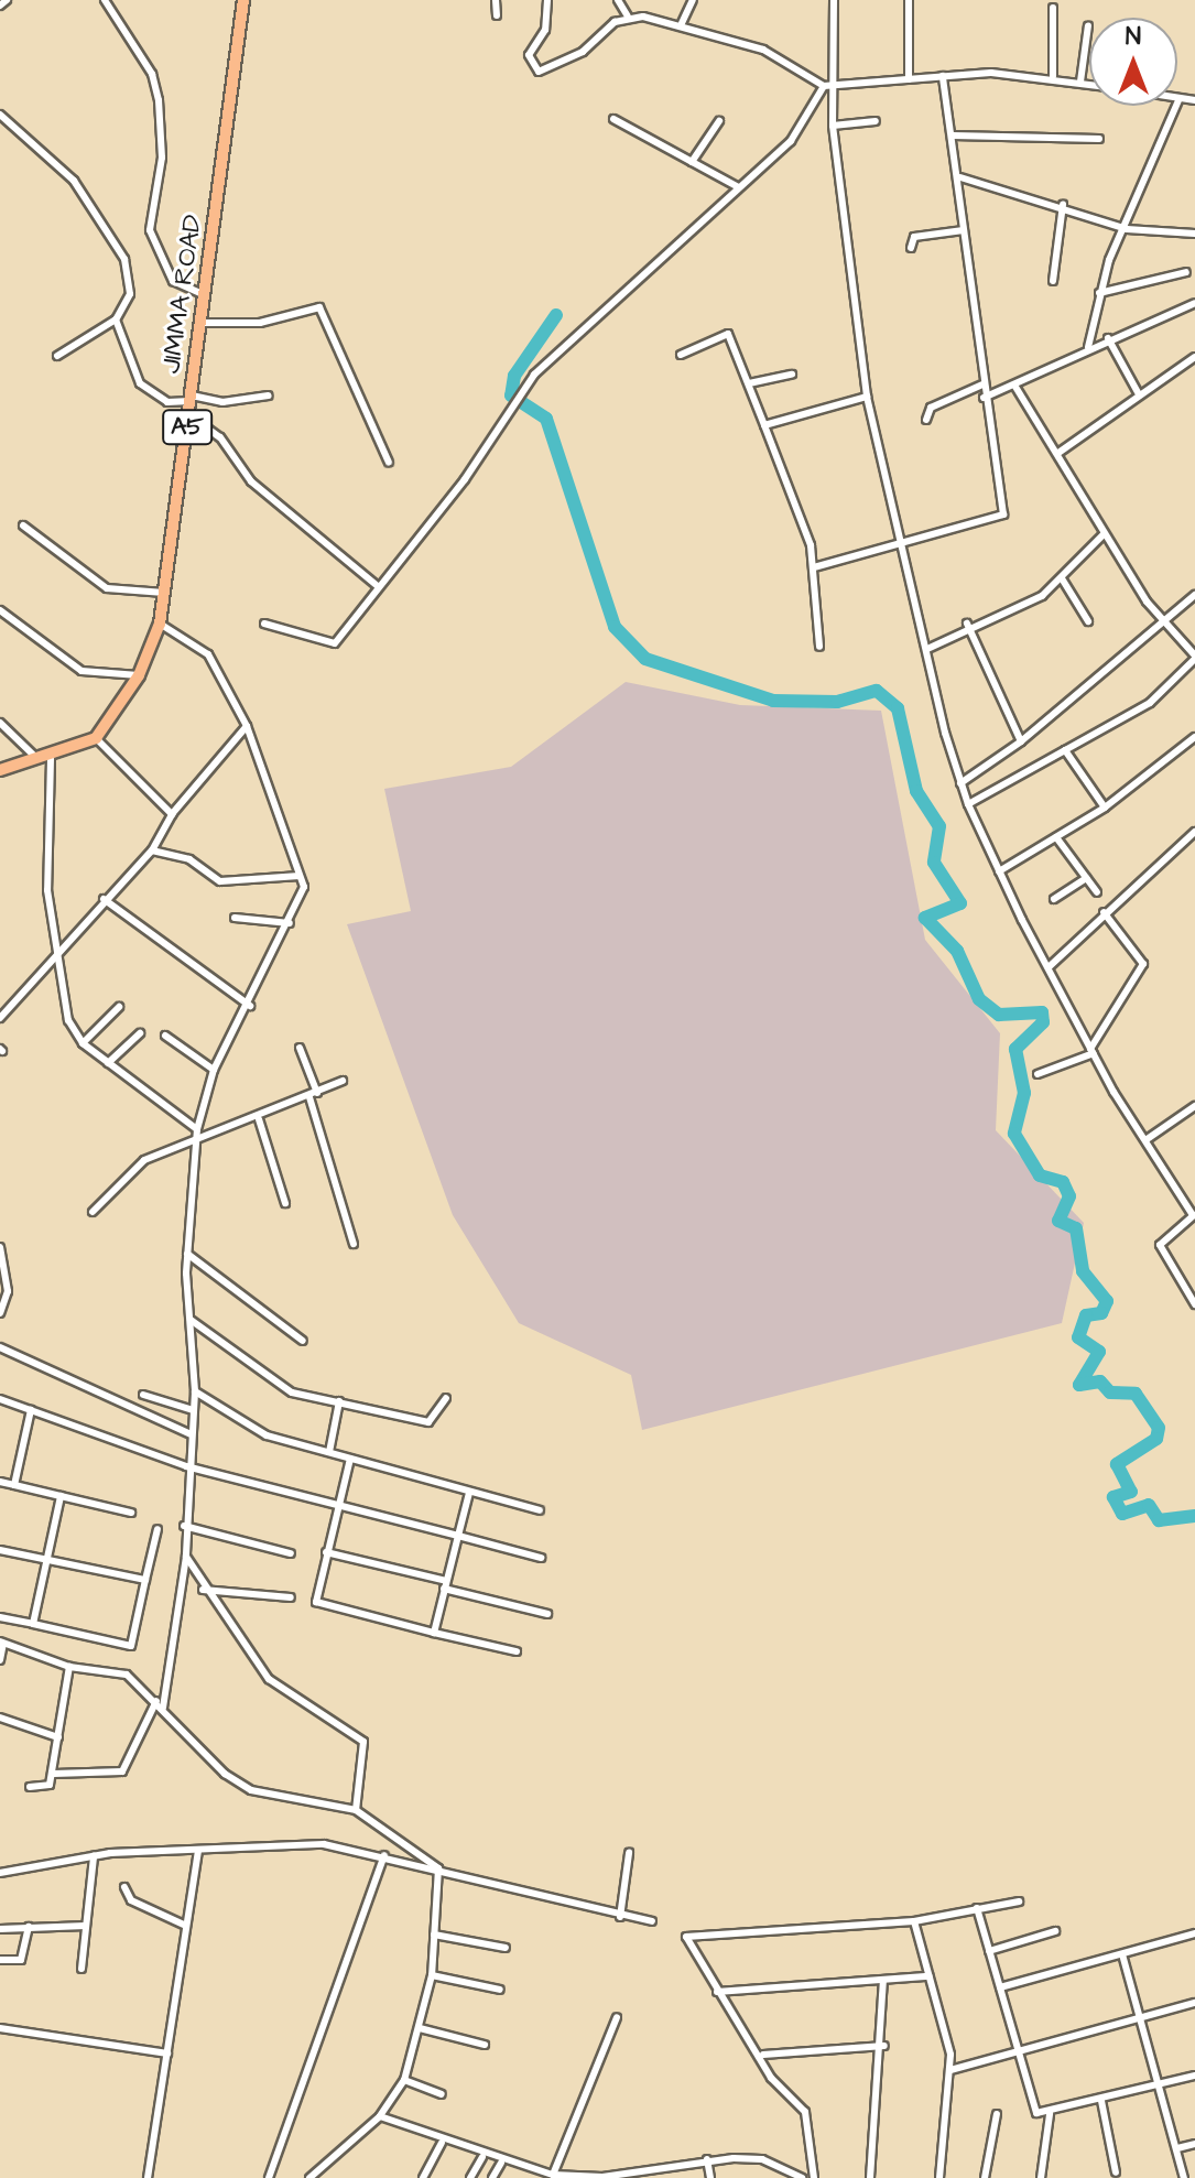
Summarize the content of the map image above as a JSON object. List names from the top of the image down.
{
  "streets": {
    "highway": ["JIMMA ROAD", "A5"]
  },
  "north": "top"
}
